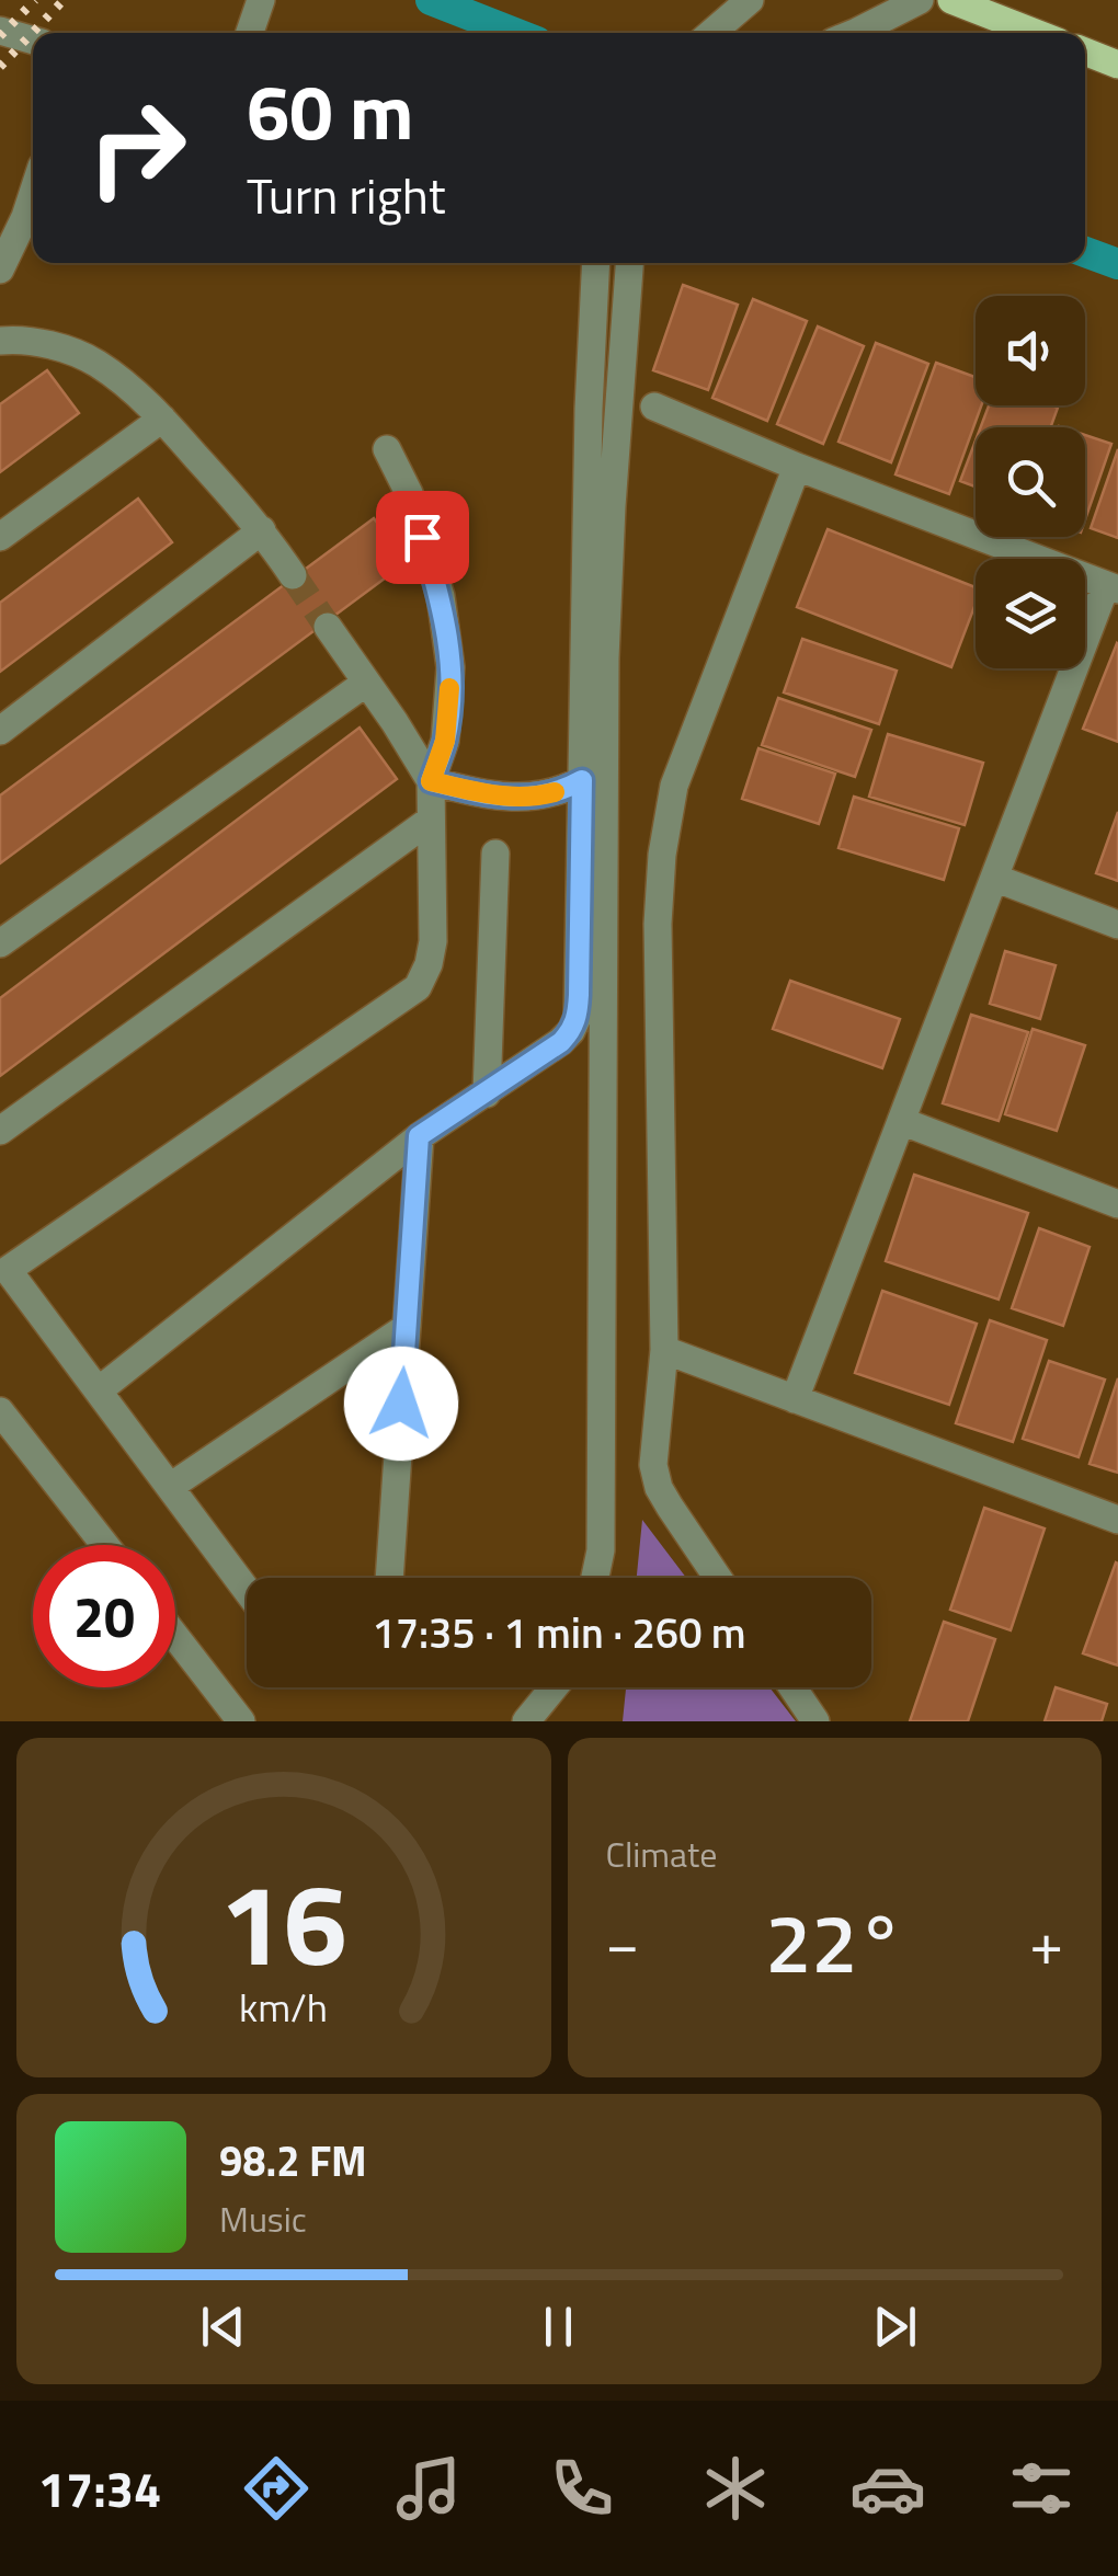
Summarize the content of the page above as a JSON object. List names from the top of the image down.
{
  "page": {
    "turn": ["60 m", "Turn right"],
    "limit": "20",
    "trip": "17:35 · 1 min · 260 m",
    "tile": "Climate",
    "heat": ["−", "22°", "+"],
    "song": ["98.2 FM", "Music"],
    "tabs": "17:34",
    "gauge": ["16", "km/h"]
  }
}
